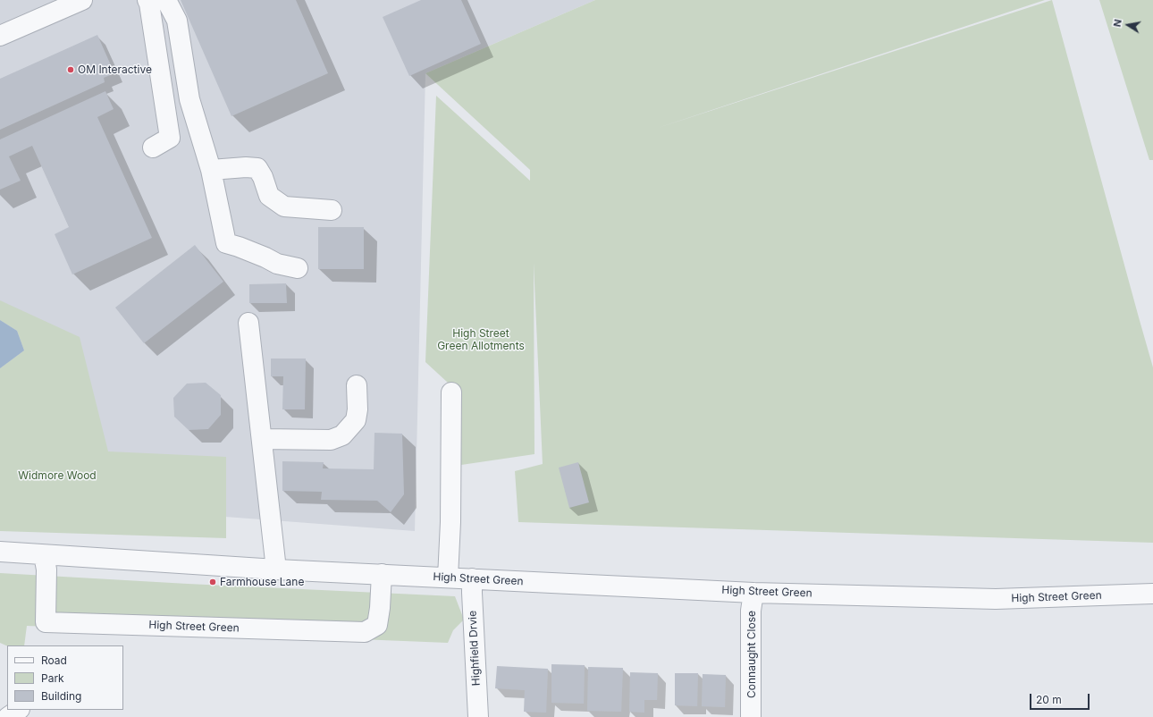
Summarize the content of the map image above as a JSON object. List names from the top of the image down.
{
  "streets": {
    "street": ["High Street Green", "Highfield Drvie", "Connaught Close"]
  },
  "crossings": [
    ["High Street Green", "Highfield Drvie"],
    ["High Street Green", "Connaught Close"]
  ],
  "parks": ["High Street Green Allotments", "Widmore Wood"],
  "places": ["OM Interactive", "Farmhouse Lane"],
  "legend": ["Road", "Park", "Building"],
  "scale_bar": "20 m",
  "north": "left"
}
